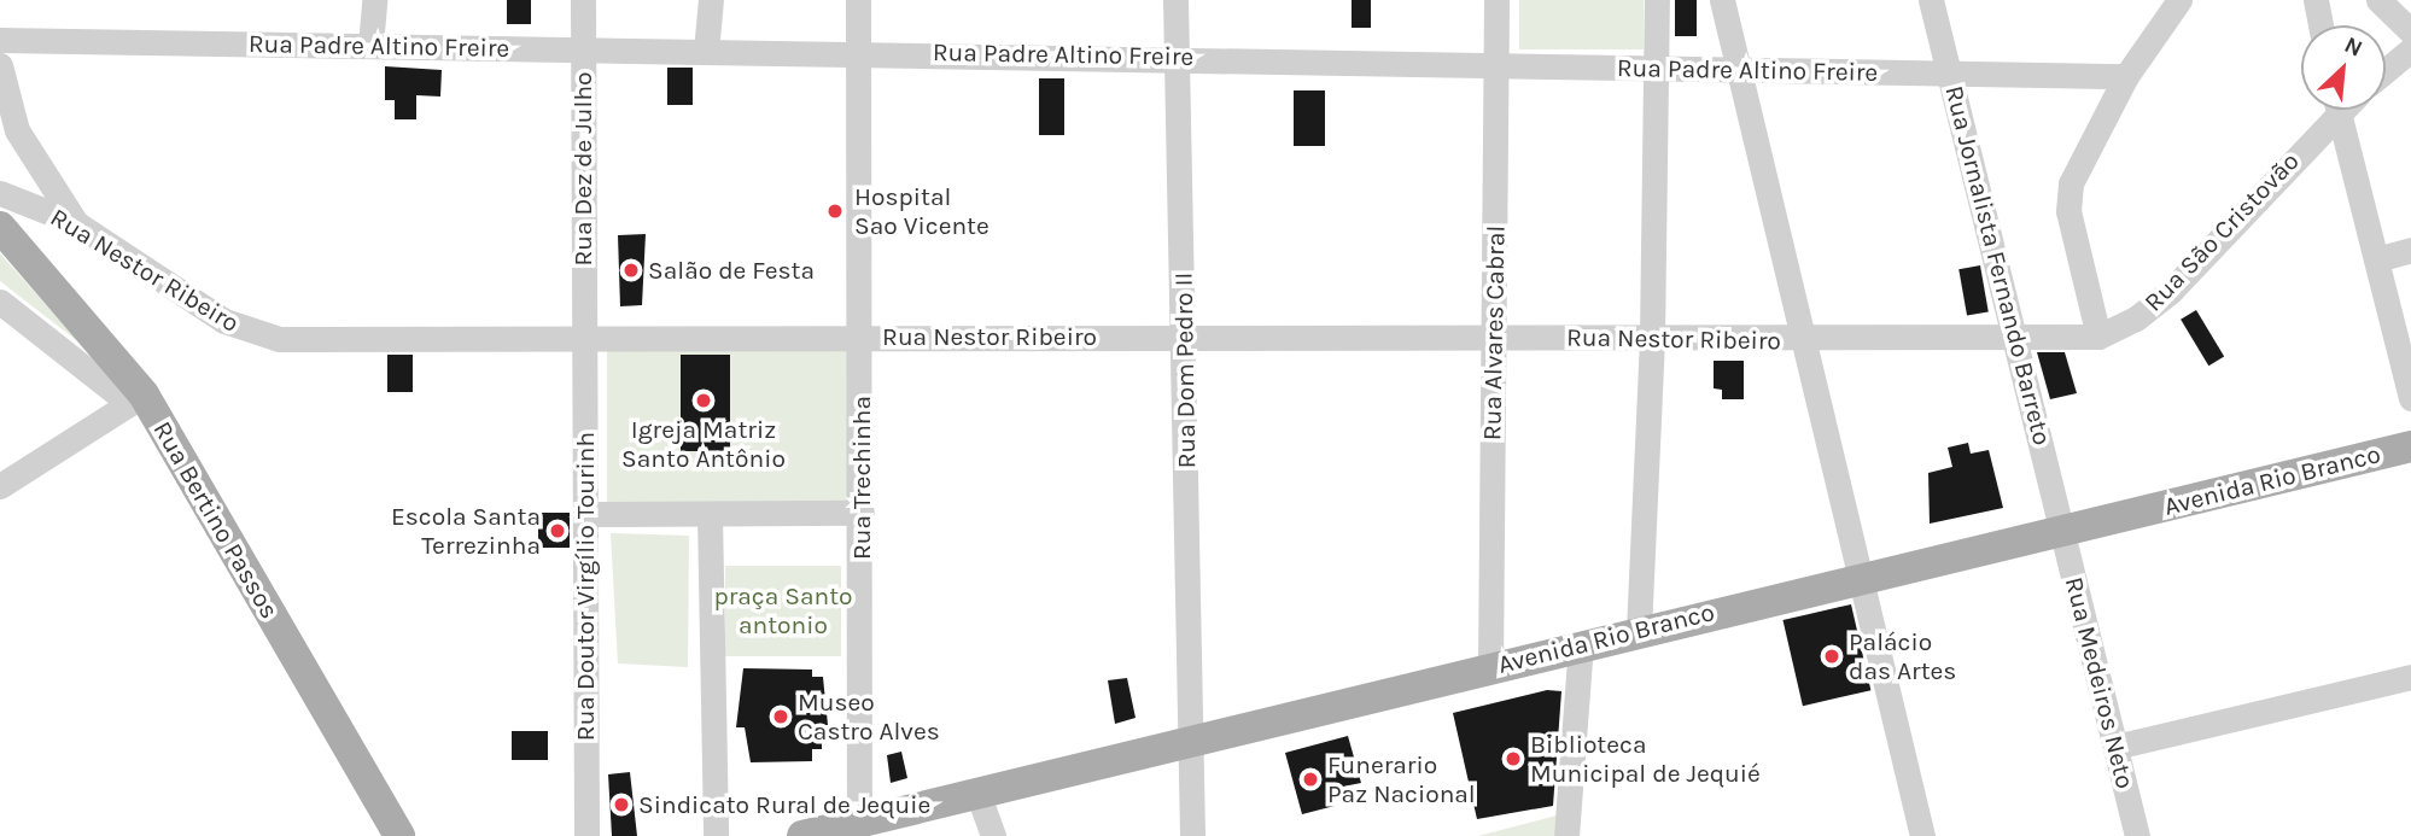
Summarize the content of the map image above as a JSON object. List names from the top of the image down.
{
  "streets": {
    "main road": ["Avenida Rio Branco", "Rua Bertino Passos"],
    "street": [
      "Rua Padre Altino Freire",
      "Rua Dez de Julho",
      "Rua São Cristovão",
      "Rua Jornalista Fernando Barreto",
      "Rua Nestor Ribeiro",
      "Rua Alvares Cabral",
      "Rua Dom Pedro II",
      "Rua Trechinha",
      "Rua Doutor Virgílio Tourinh",
      "Rua Medeiros Neto"
    ]
  },
  "crossings": [
    ["Rua Padre Altino Freire", "Rua Dez de Julho"],
    ["Rua Padre Altino Freire", "Rua Jornalista Fernando Barreto"],
    ["Rua Padre Altino Freire", "Rua Alvares Cabral"],
    ["Rua Padre Altino Freire", "Rua Dom Pedro II"],
    ["Rua Padre Altino Freire", "Rua Trechinha"],
    ["Rua Dez de Julho", "Rua Nestor Ribeiro"],
    ["Rua Dez de Julho", "Rua Doutor Virgílio Tourinh"],
    ["Rua São Cristovão", "Rua Jornalista Fernando Barreto"],
    ["Rua São Cristovão", "Rua Nestor Ribeiro"],
    ["Rua Jornalista Fernando Barreto", "Rua Nestor Ribeiro"],
    ["Rua Jornalista Fernando Barreto", "Avenida Rio Branco"],
    ["Rua Jornalista Fernando Barreto", "Rua Medeiros Neto"],
    ["Rua Nestor Ribeiro", "Rua Alvares Cabral"],
    ["Rua Nestor Ribeiro", "Rua Dom Pedro II"],
    ["Rua Nestor Ribeiro", "Rua Trechinha"],
    ["Rua Nestor Ribeiro", "Rua Doutor Virgílio Tourinh"],
    ["Rua Alvares Cabral", "Avenida Rio Branco"],
    ["Rua Dom Pedro II", "Avenida Rio Branco"],
    ["Rua Trechinha", "Avenida Rio Branco"],
    ["Avenida Rio Branco", "Rua Medeiros Neto"]
  ],
  "parks": ["praça Santo antonio"],
  "places": [
    "Hospital Sao Vicente",
    "Salão de Festa",
    "Igreja Matriz Santo Antônio",
    "Escola Santa Terrezinha",
    "Palácio das Artes",
    "Museo Castro Alves",
    "Biblioteca Municipal de Jequié",
    "Funerario Paz Nacional",
    "Sindicato Rural de Jequie"
  ],
  "north": "top right"
}
